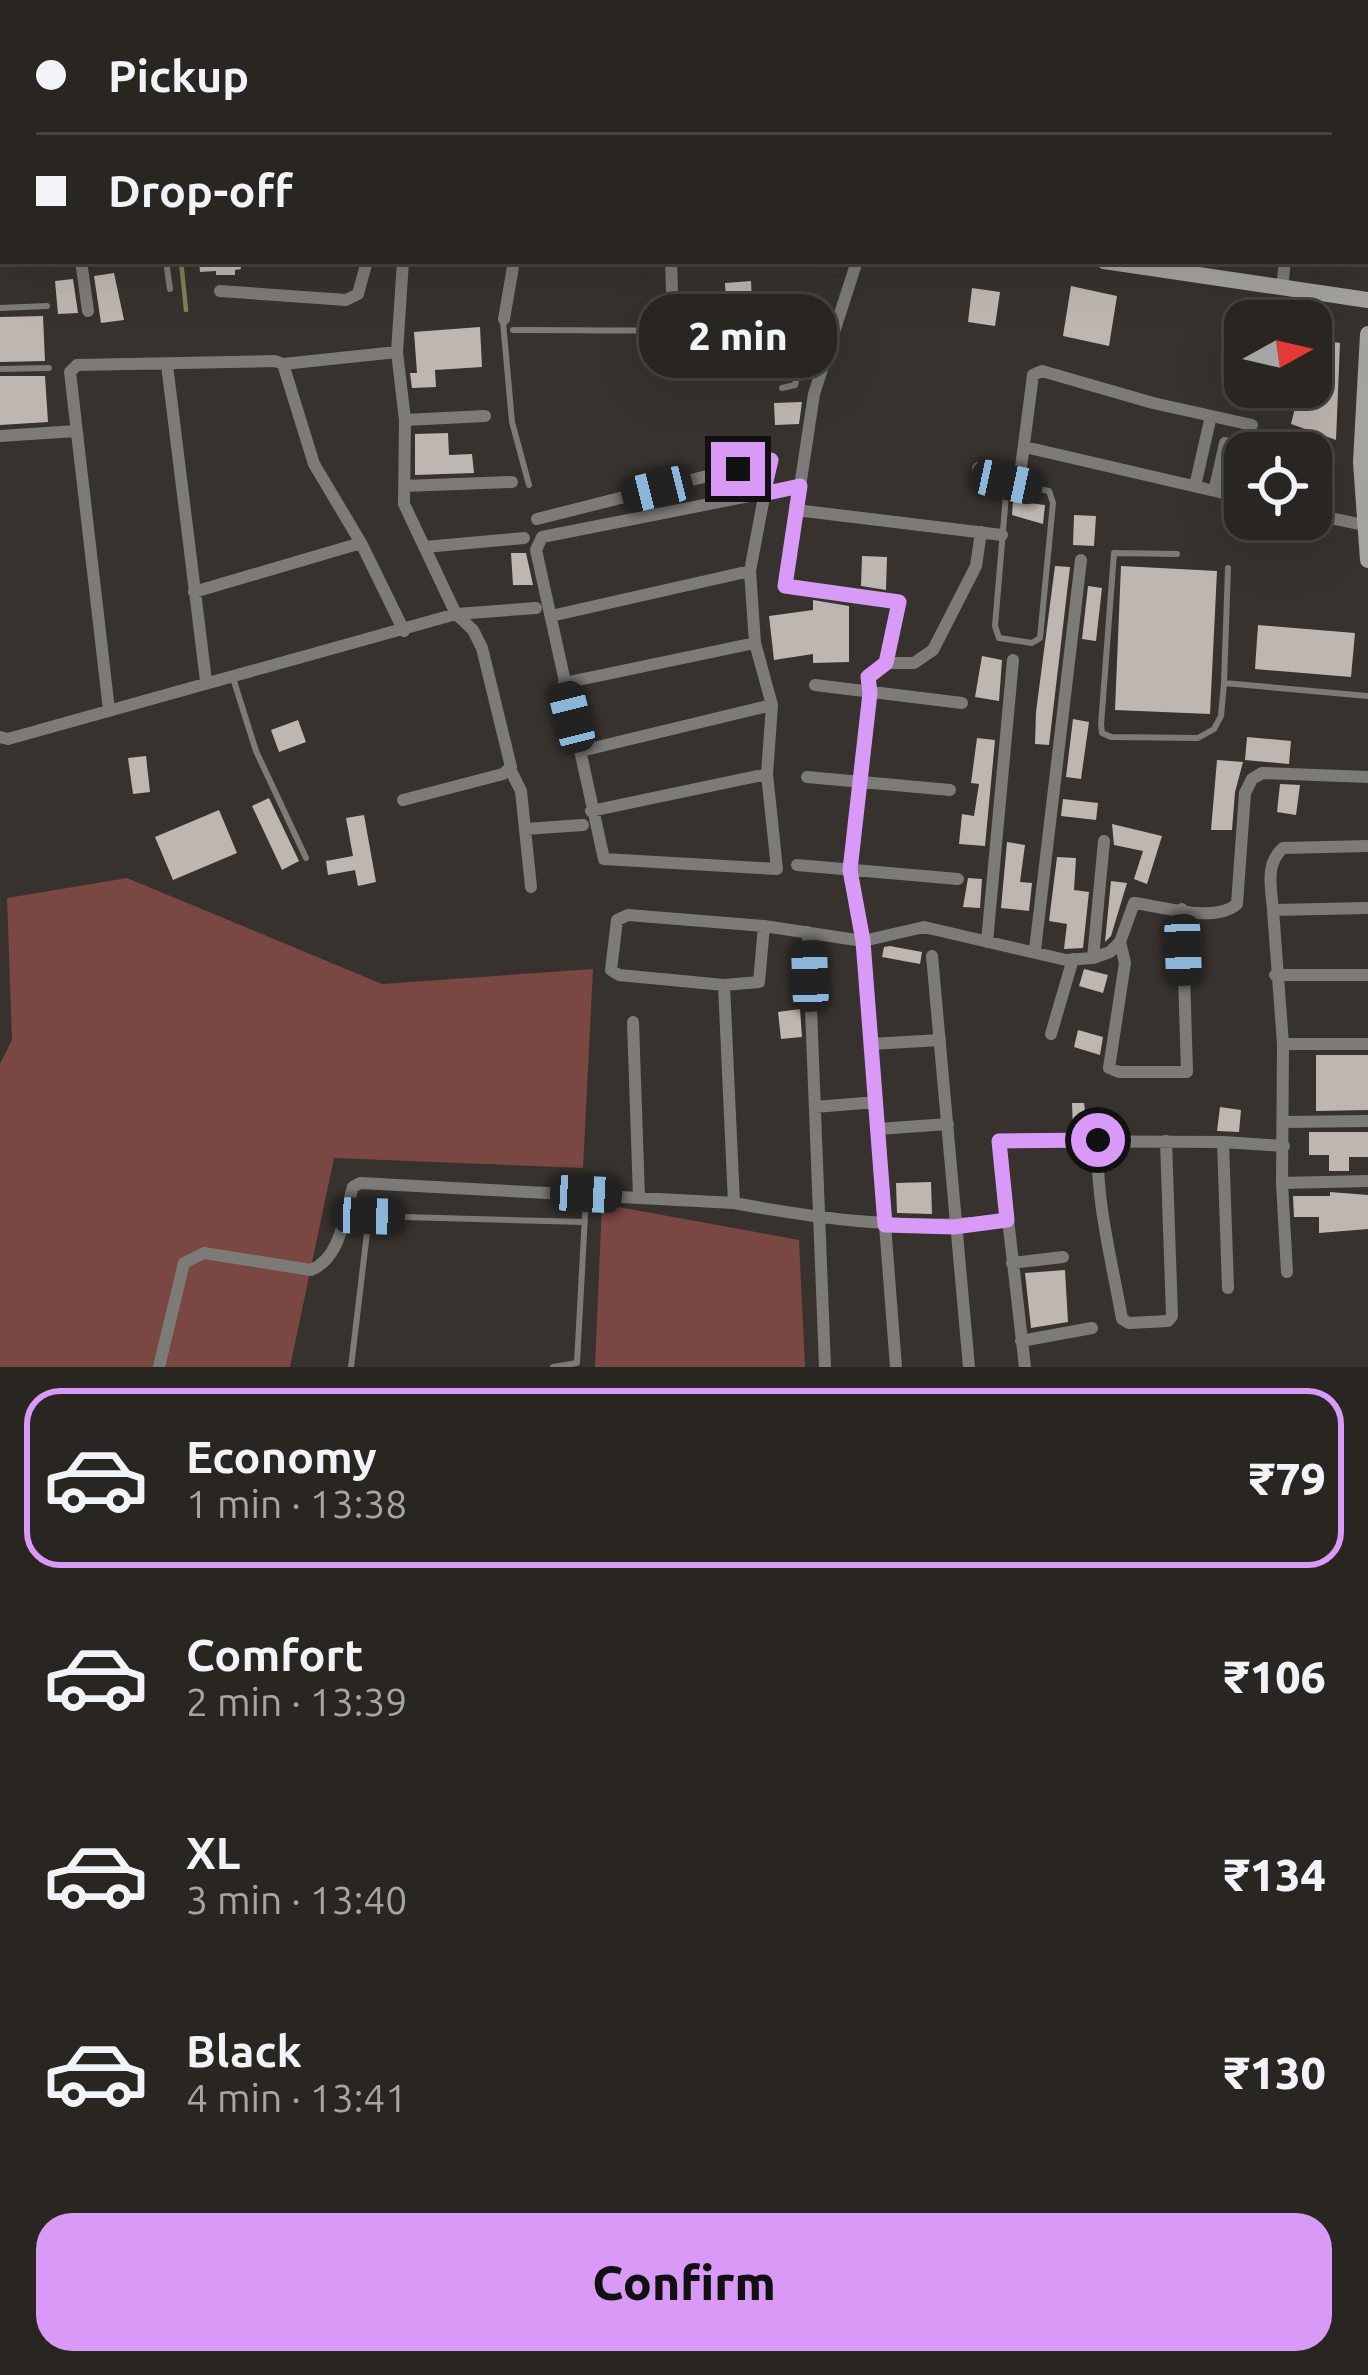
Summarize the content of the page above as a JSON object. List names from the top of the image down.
{
  "north": "right",
  "page": {
    "banner": ["Pickup", "Drop-off"],
    "bubble": "2 min",
    "list": [
      {
        "name": "Economy",
        "note": "1 min · 13:38",
        "value": "₹79"
      },
      {
        "name": "Comfort",
        "note": "2 min · 13:39",
        "value": "₹106"
      },
      {
        "name": "XL",
        "note": "3 min · 13:40",
        "value": "₹134"
      },
      {
        "name": "Black",
        "note": "4 min · 13:41",
        "value": "₹130"
      }
    ],
    "buttons": "Confirm"
  }
}
